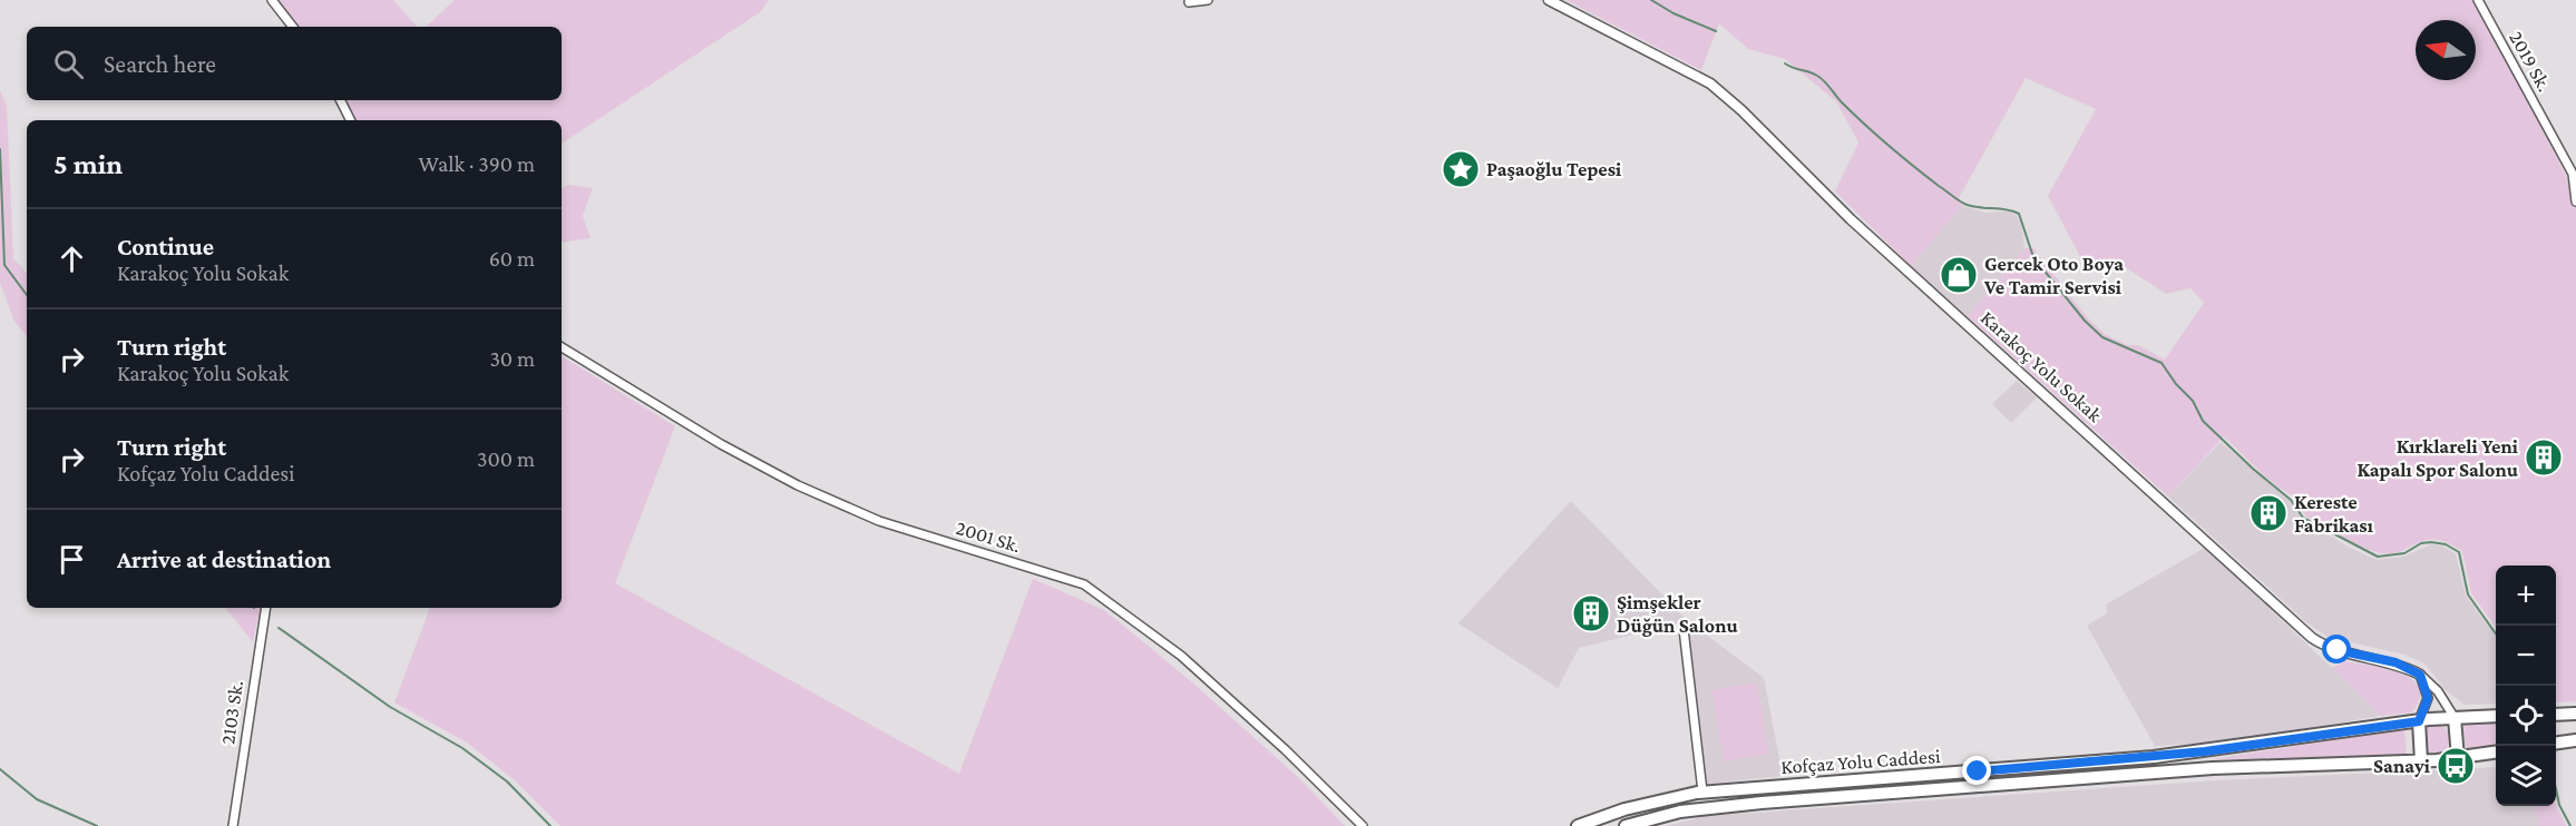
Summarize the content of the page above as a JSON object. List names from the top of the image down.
{
  "streets": {
    "main road": ["Kofçaz Yolu Caddesi"],
    "street": [
      "2019 Sk.",
      "Karakoç Yolu Sokak",
      "2001 Sk.",
      "2103 Sk."
    ]
  },
  "crossings": [
    ["Karakoç Yolu Sokak", "Kofçaz Yolu Caddesi"]
  ],
  "places": {
    "place": ["Paşaoğlu Tepesi"],
    "shop": ["Gercek Oto Boya Ve Tamir Servisi"],
    "building": ["Kırklareli Yeni Kapalı Spor Salonu", "Kereste Fabrikası", "Şimşekler Düğün Salonu"],
    "bus stop": ["Sanayi"]
  },
  "north": "left",
  "page": {
    "search": "Search here",
    "heading": ["5 min", "Walk · 390 m"],
    "list": [
      ["Continue", "Karakoç Yolu Sokak", "60 m"],
      ["Turn right", "Karakoç Yolu Sokak", "30 m"],
      ["Turn right", "Kofçaz Yolu Caddesi", "300 m"],
      "Arrive at destination"
    ],
    "map_buttons": ["+", "−"]
  }
}
